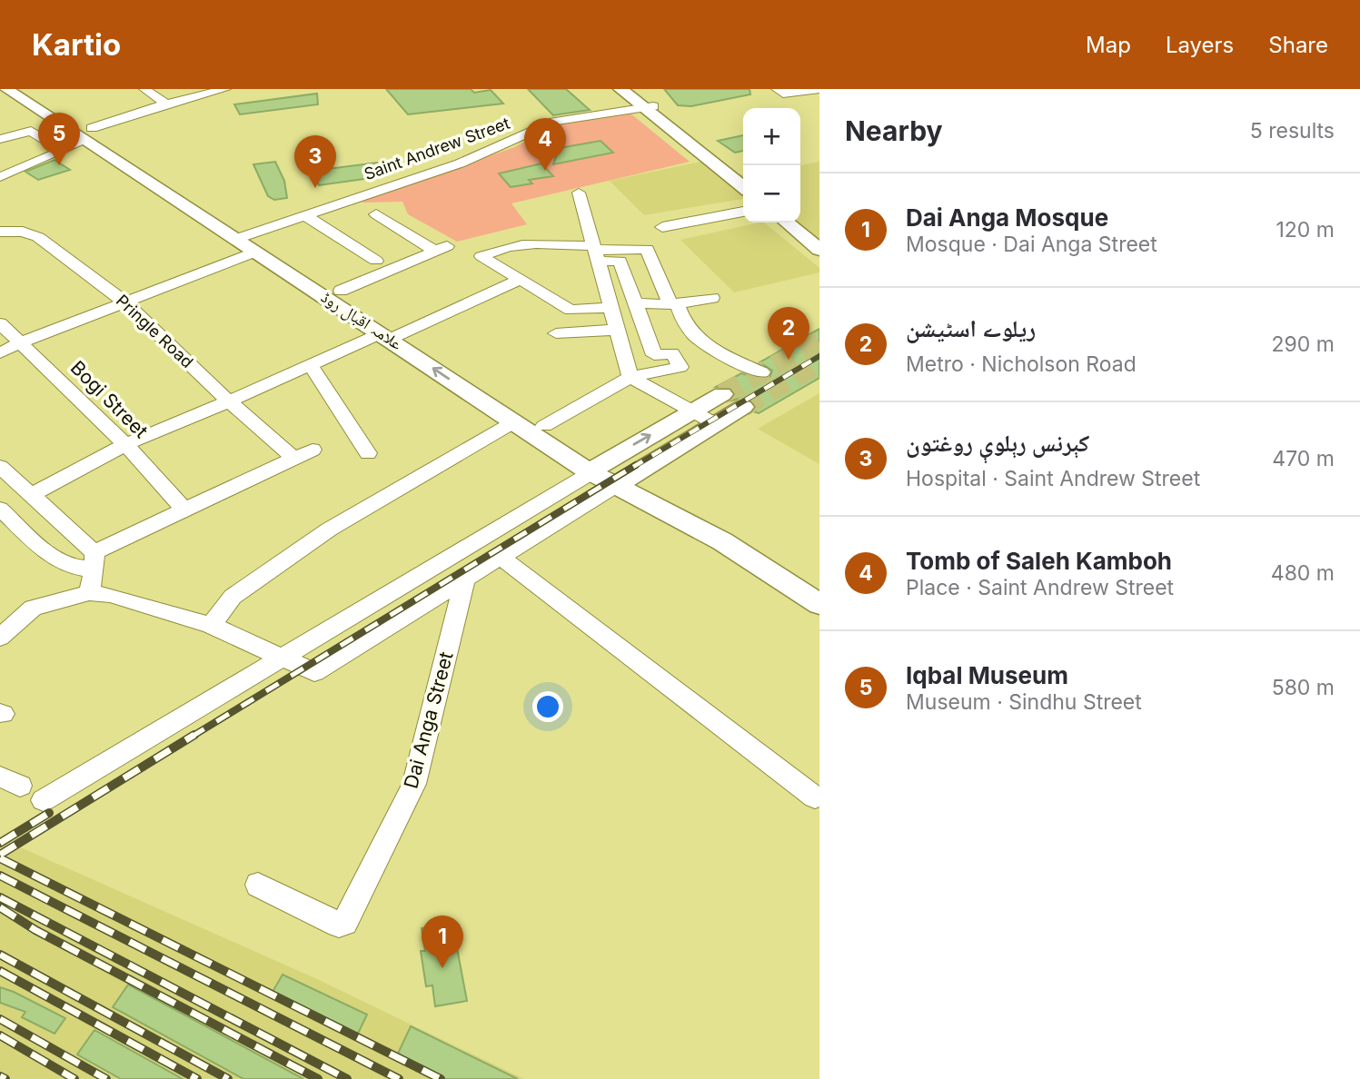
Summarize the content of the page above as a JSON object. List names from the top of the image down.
{
  "streets": {
    "main road": ["علامہ اقبال روڈ"],
    "street": [
      "Saint Andrew Street",
      "Pringle Road",
      "Bogi Street",
      "Dai Anga Street"
    ]
  },
  "crossings": [
    ["Saint Andrew Street", "علامہ اقبال روڈ"],
    ["Saint Andrew Street", "Pringle Road"],
    ["Saint Andrew Street", "Bogi Street"],
    ["Pringle Road", "Bogi Street"]
  ],
  "page": {
    "header": "Kartio",
    "nav": ["Map", "Layers", "Share"],
    "heading": ["Nearby", "5 results"],
    "map_buttons": ["+", "−"],
    "pins": [
      "5",
      "4",
      "3",
      "2",
      "1"
    ],
    "list": [
      {
        "mark": "1",
        "name": "Dai Anga Mosque",
        "note": "Mosque · Dai Anga Street",
        "value": "120 m"
      },
      {
        "mark": "2",
        "name": "ریلوے اسٹیشن",
        "note": "Metro · Nicholson Road",
        "value": "290 m"
      },
      {
        "mark": "3",
        "name": "کېرنس رېلوې روغتون",
        "note": "Hospital · Saint Andrew Street",
        "value": "470 m"
      },
      {
        "mark": "4",
        "name": "Tomb of Saleh Kamboh",
        "note": "Place · Saint Andrew Street",
        "value": "480 m"
      },
      {
        "mark": "5",
        "name": "Iqbal Museum",
        "note": "Museum · Sindhu Street",
        "value": "580 m"
      }
    ]
  }
}
